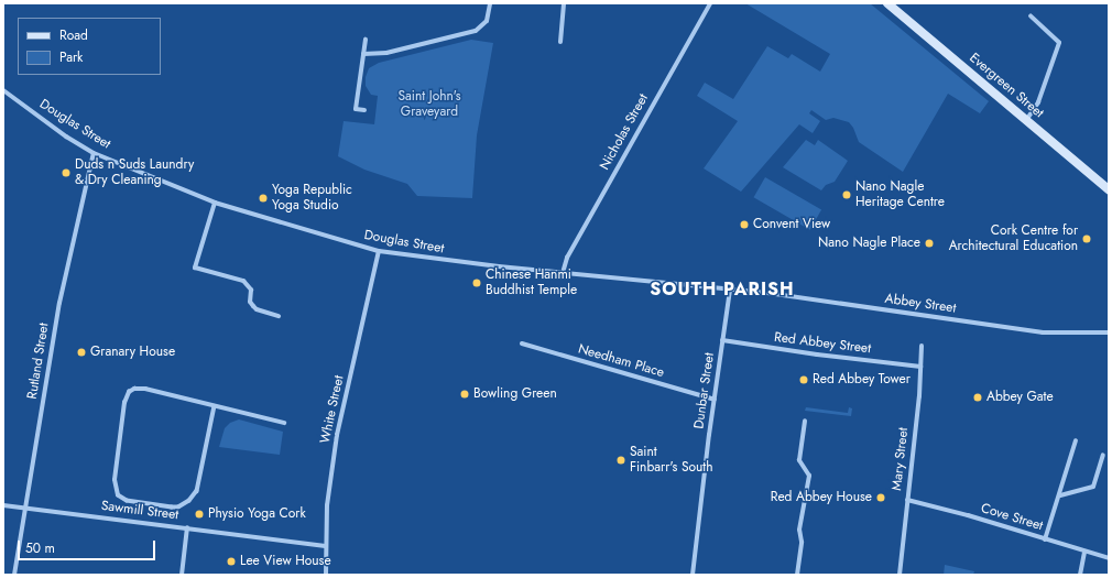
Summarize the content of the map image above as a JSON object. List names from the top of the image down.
{
  "streets": {
    "main road": ["Evergreen Street"],
    "street": [
      "Douglas Street",
      "Nicholas Street",
      "Abbey Street",
      "Red Abbey Street",
      "Rutland Street",
      "Needham Place",
      "Dunbar Street",
      "White Street",
      "Mary Street",
      "Sawmill Street",
      "Cove Street"
    ]
  },
  "crossings": [
    ["Douglas Street", "Nicholas Street"],
    ["Douglas Street", "Abbey Street"],
    ["Douglas Street", "Rutland Street"],
    ["Douglas Street", "Dunbar Street"],
    ["Douglas Street", "White Street"],
    ["Abbey Street", "Dunbar Street"],
    ["Red Abbey Street", "Dunbar Street"],
    ["Red Abbey Street", "Mary Street"],
    ["Rutland Street", "Sawmill Street"],
    ["Needham Place", "Dunbar Street"],
    ["White Street", "Sawmill Street"],
    ["Mary Street", "Cove Street"]
  ],
  "districts": ["SOUTH PARISH"],
  "parks": ["Saint John's Graveyard"],
  "places": [
    "Duds n Suds Laundry & Dry Cleaning",
    "Nano Nagle Heritage Centre",
    "Yoga Republic Yoga Studio",
    "Convent View",
    "Cork Centre for Architectural Education",
    "Nano Nagle Place",
    "Chinese Hanmi Buddhist Temple",
    "Granary House",
    "Red Abbey Tower",
    "Bowling Green",
    "Abbey Gate",
    "Saint Finbarr's South",
    "Red Abbey House",
    "Physio Yoga Cork",
    "Lee View House"
  ],
  "legend": ["Road", "Park"],
  "scale_bar": "50 m"
}
